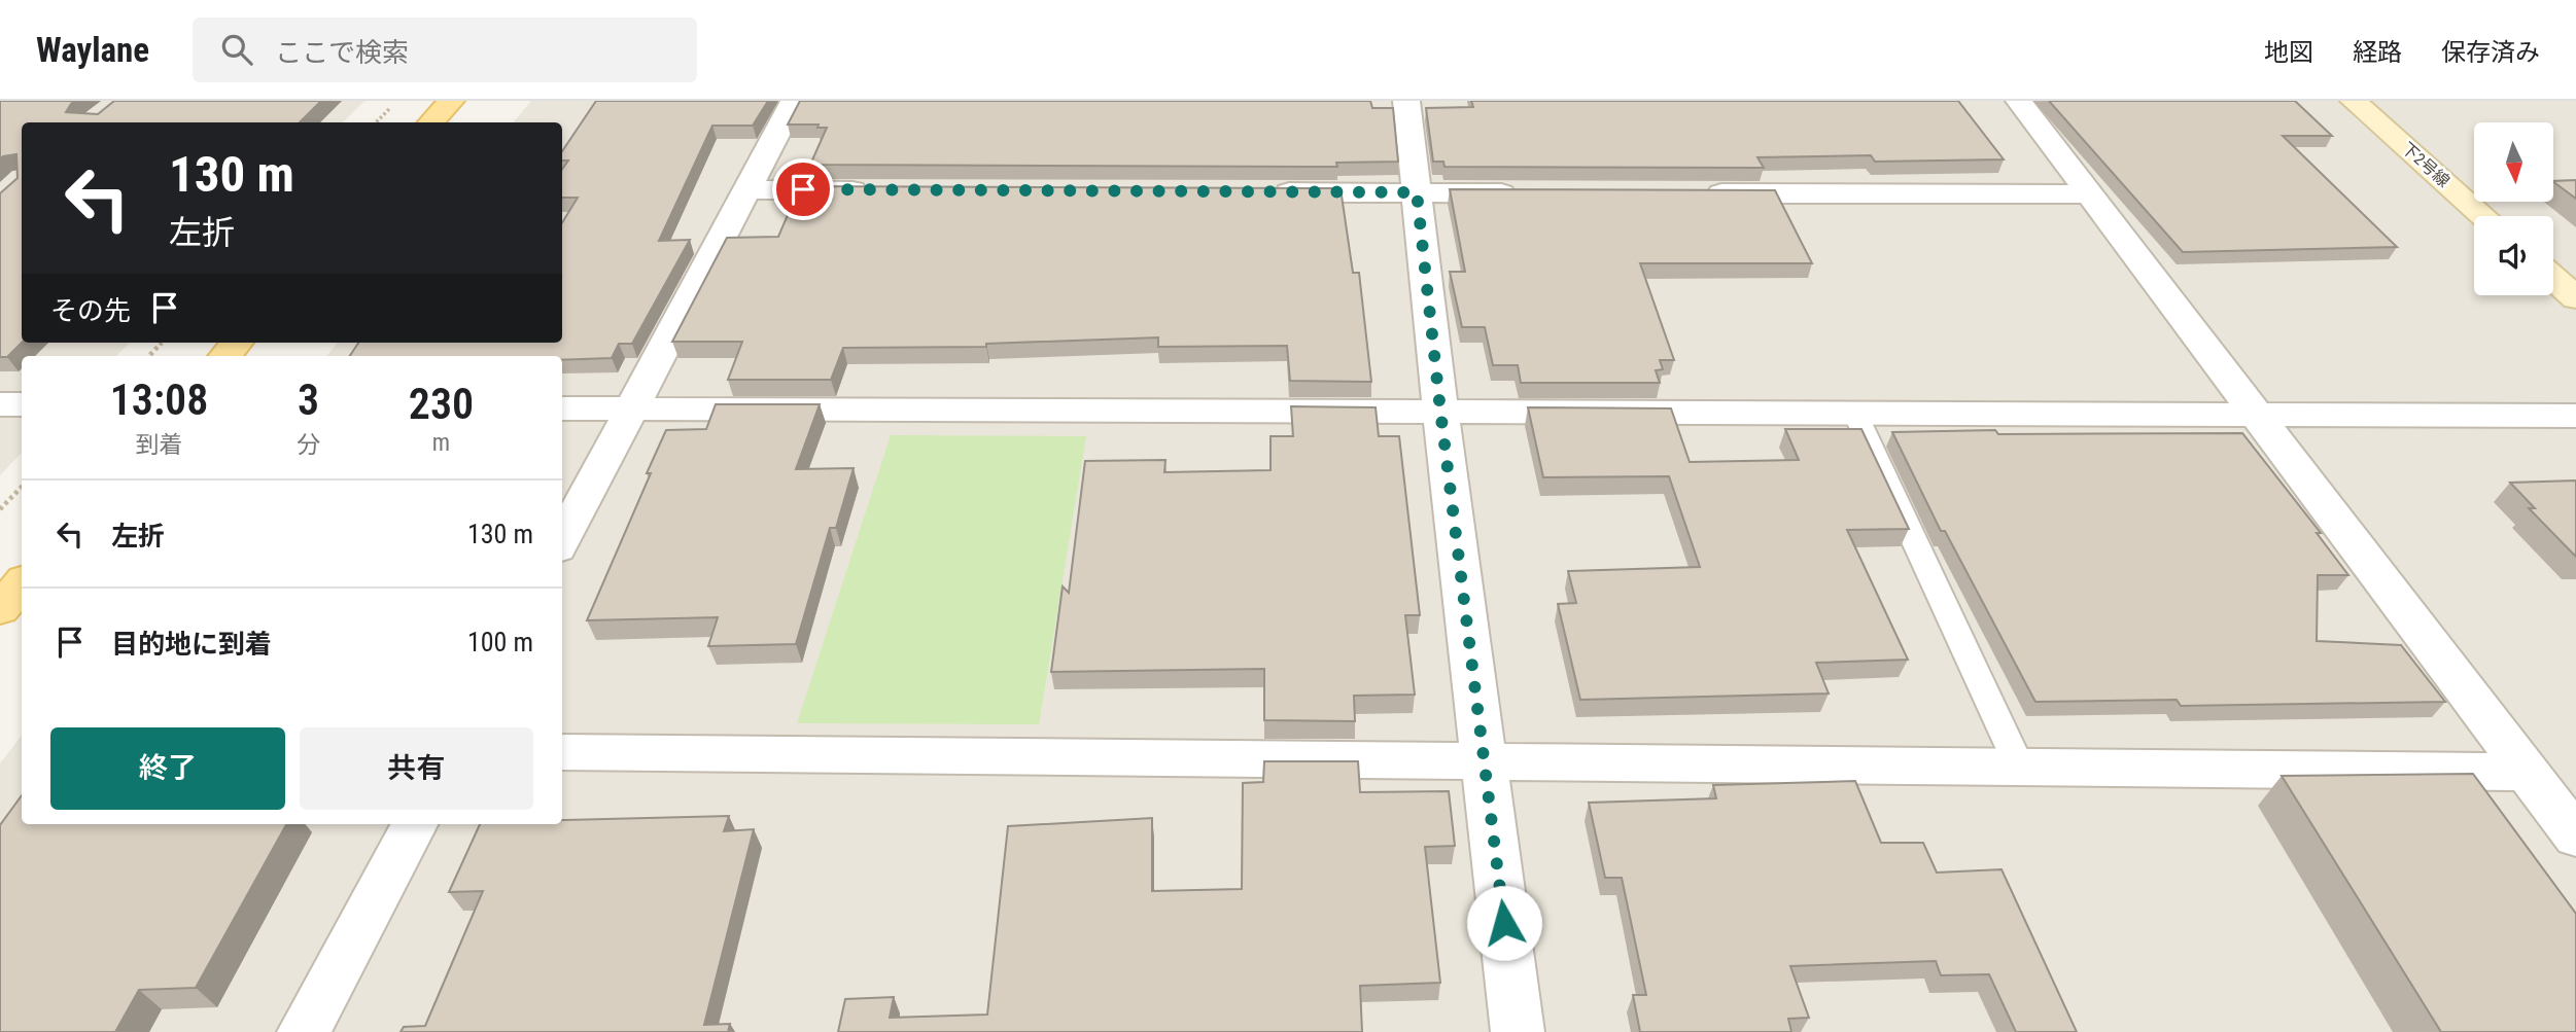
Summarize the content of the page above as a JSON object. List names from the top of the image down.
{
  "streets": {
    "street": ["下2号線"]
  },
  "north": "bottom",
  "page": {
    "header": "Waylane",
    "search": "ここで検索",
    "nav": ["地図", "経路", "保存済み"],
    "turn": ["130 m", "左折"],
    "then": "その先",
    "eta": [
      "13:08",
      "到着",
      "3",
      "分",
      "230",
      "m"
    ],
    "list": [
      {
        "name": "左折",
        "value": "130 m"
      },
      {
        "name": "目的地に到着",
        "value": "100 m"
      }
    ],
    "buttons": ["終了", "共有"]
  }
}
